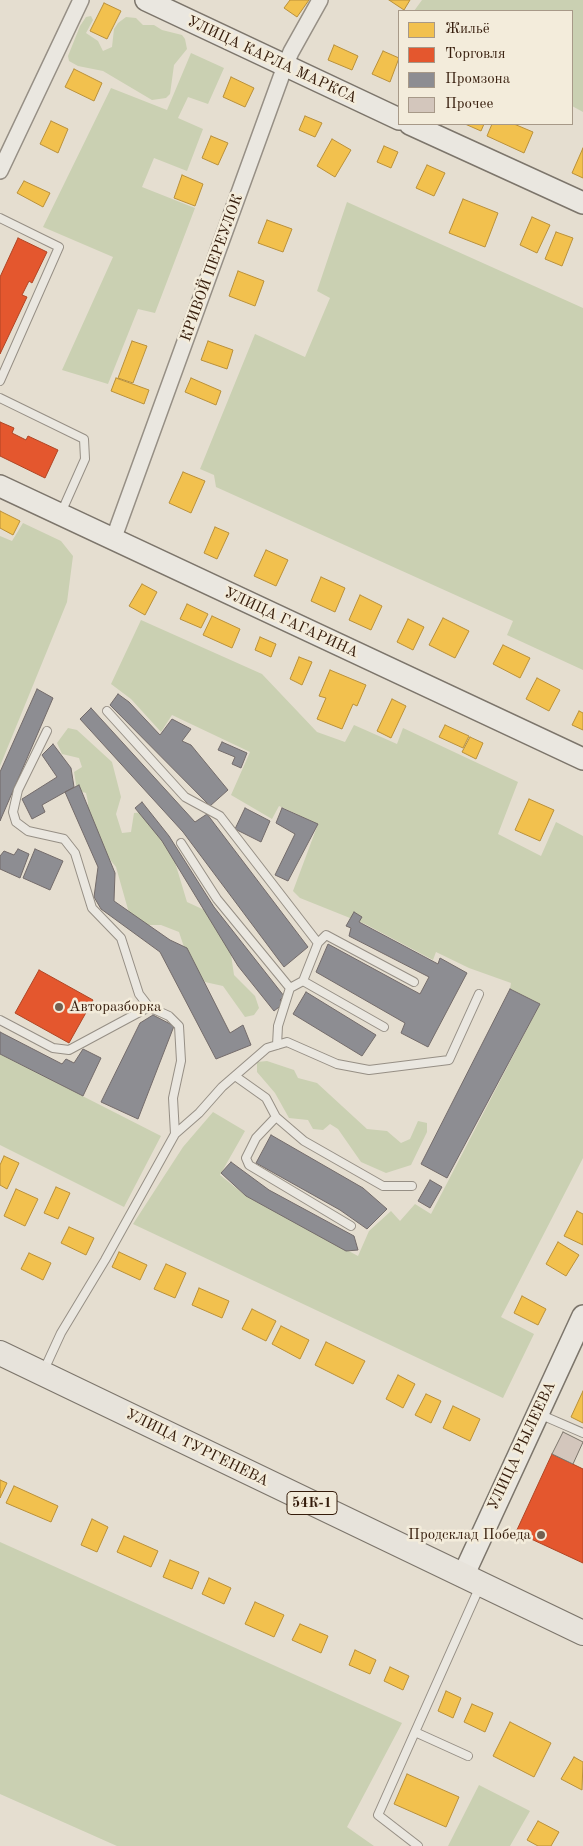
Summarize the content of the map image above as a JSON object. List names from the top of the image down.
{
  "streets": {
    "main road": ["УЛИЦА ТУРГЕНЕВА", "54К-1"],
    "street": [
      "УЛИЦА КАРЛА МАРКСА",
      "КРИВОЙ ПЕРЕУЛОК",
      "УЛИЦА ГАГАРИНА",
      "УЛИЦА РЫЛЕЕВА"
    ]
  },
  "crossings": [
    ["УЛИЦА КАРЛА МАРКСА", "КРИВОЙ ПЕРЕУЛОК"],
    ["КРИВОЙ ПЕРЕУЛОК", "УЛИЦА ГАГАРИНА"],
    ["УЛИЦА РЫЛЕЕВА", "УЛИЦА ТУРГЕНЕВА"]
  ],
  "places": ["Авторазборка", "Продсклад Победа"],
  "legend": [
    "Жильё",
    "Торговля",
    "Промзона",
    "Прочее"
  ]
}
